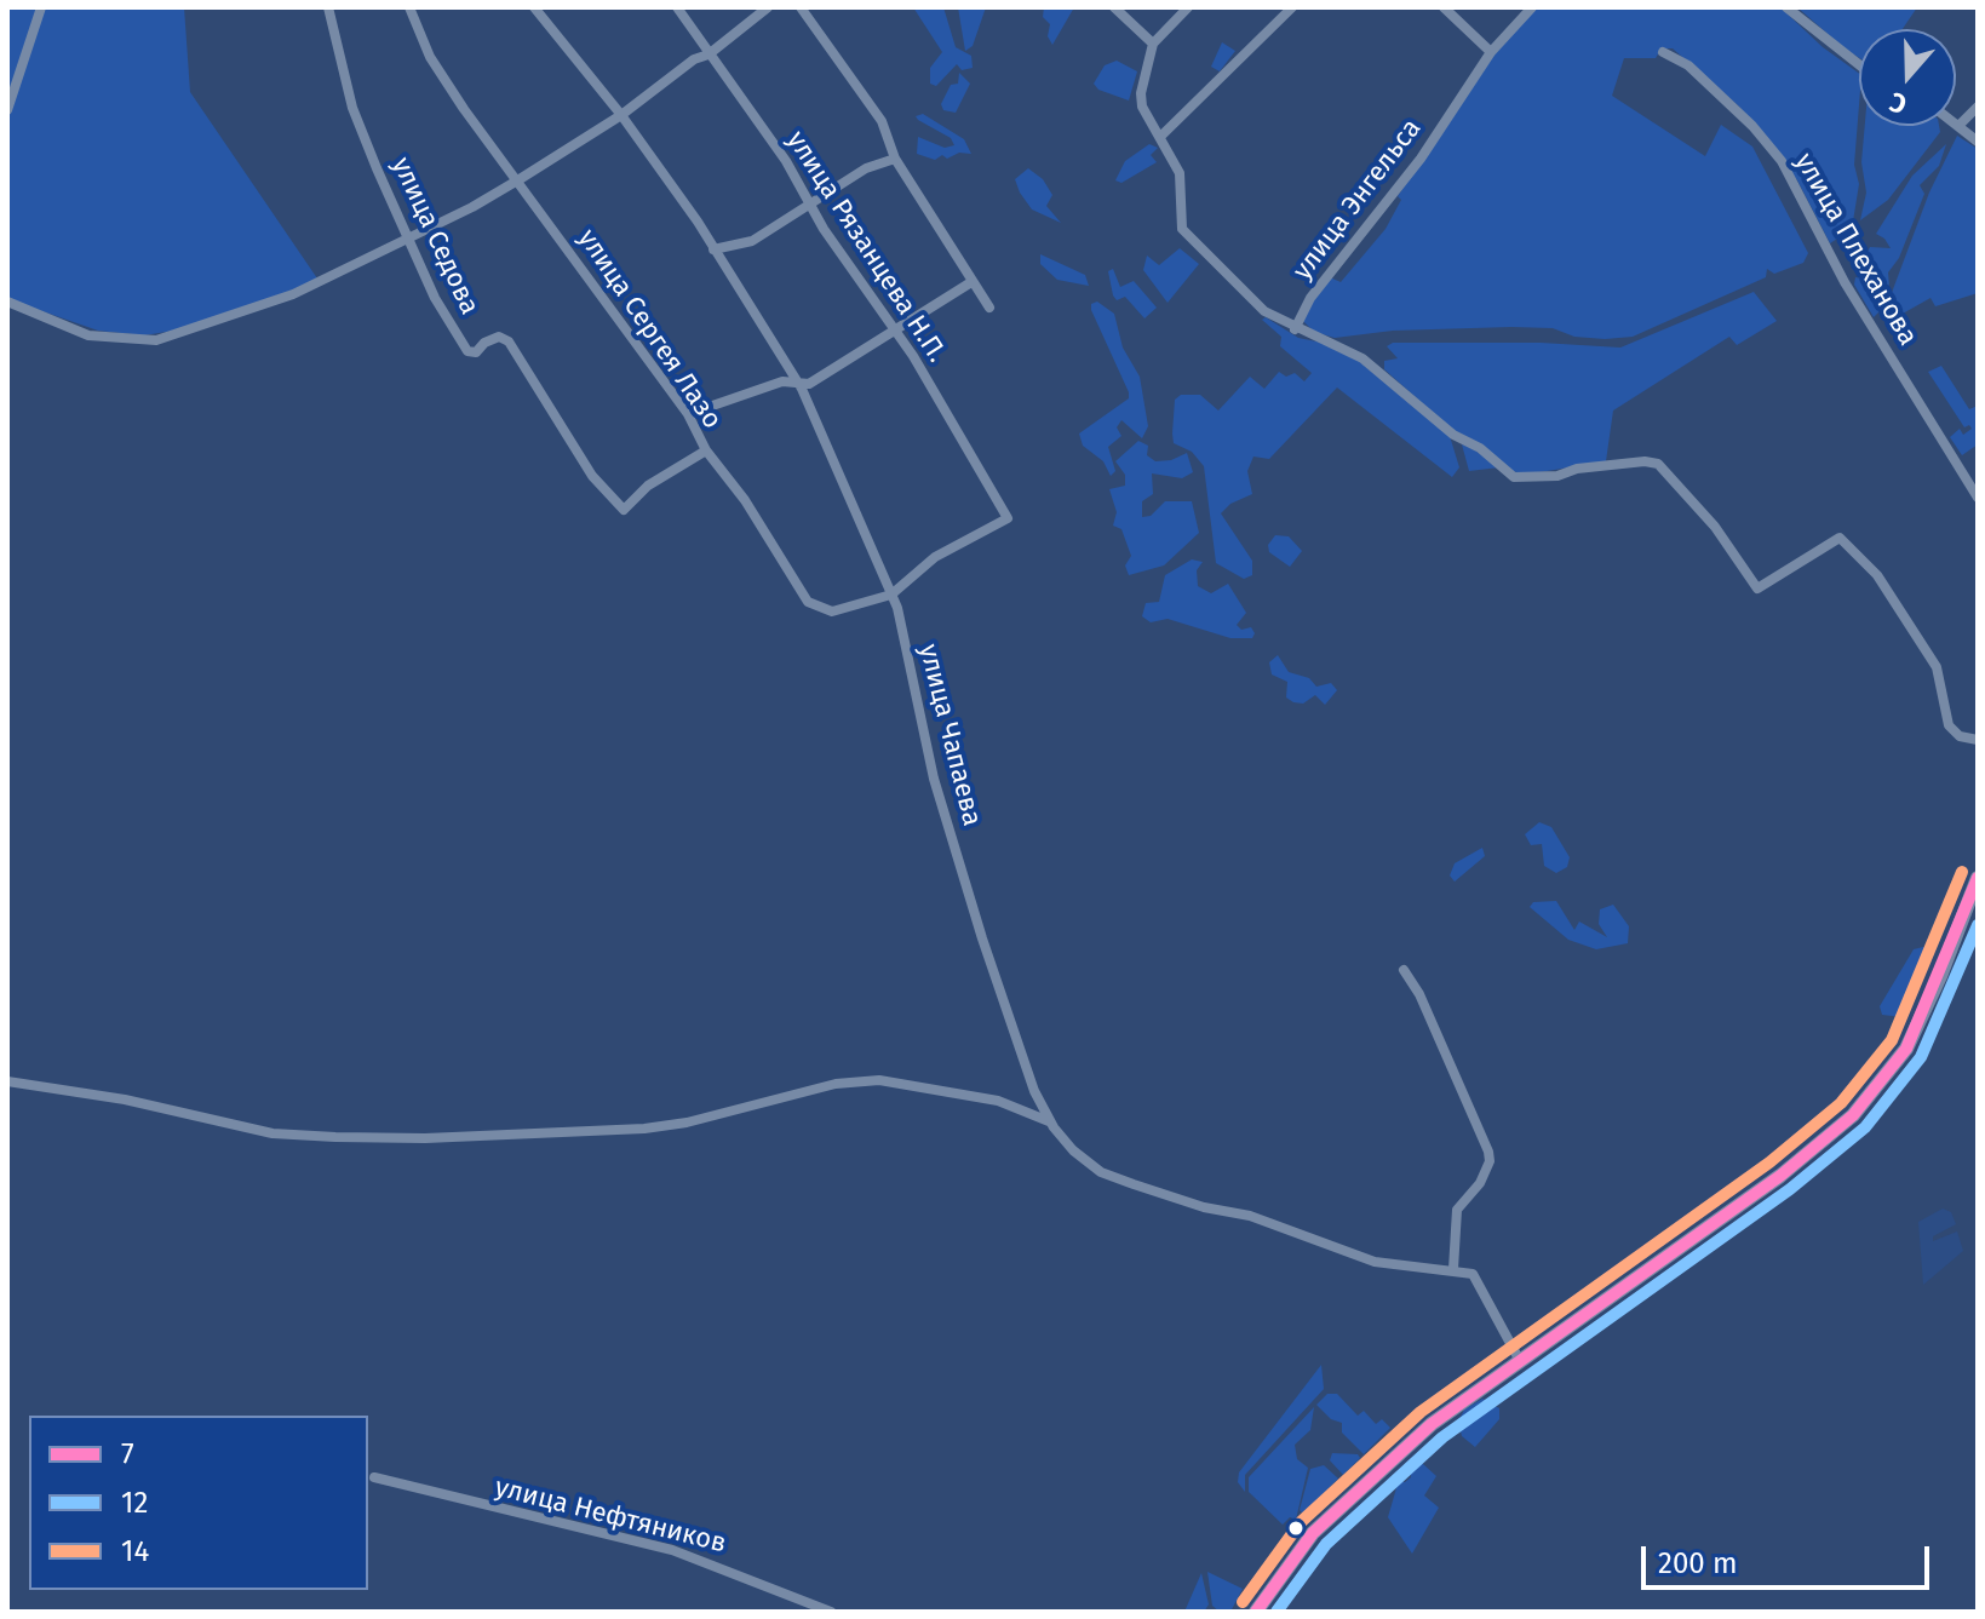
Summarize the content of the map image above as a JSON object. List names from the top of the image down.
{
  "streets": {
    "street": [
      "улица Энгельса",
      "улица Седова",
      "улица Рязанцева Н.П.",
      "улица Плеханова",
      "улица Сергея Лазо",
      "улица Чапаева",
      "улица Нефтяников"
    ]
  },
  "crossings": [
    ["улица Седова", "улица Сергея Лазо"],
    ["улица Рязанцева Н.П.", "улица Сергея Лазо"],
    ["улица Рязанцева Н.П.", "улица Чапаева"],
    ["улица Сергея Лазо", "улица Чапаева"]
  ],
  "lines": ["transit line 14", "transit line 7", "transit line 12"],
  "legend": ["7", "12", "14"],
  "scale_bar": "200 m",
  "north": "bottom"
}
